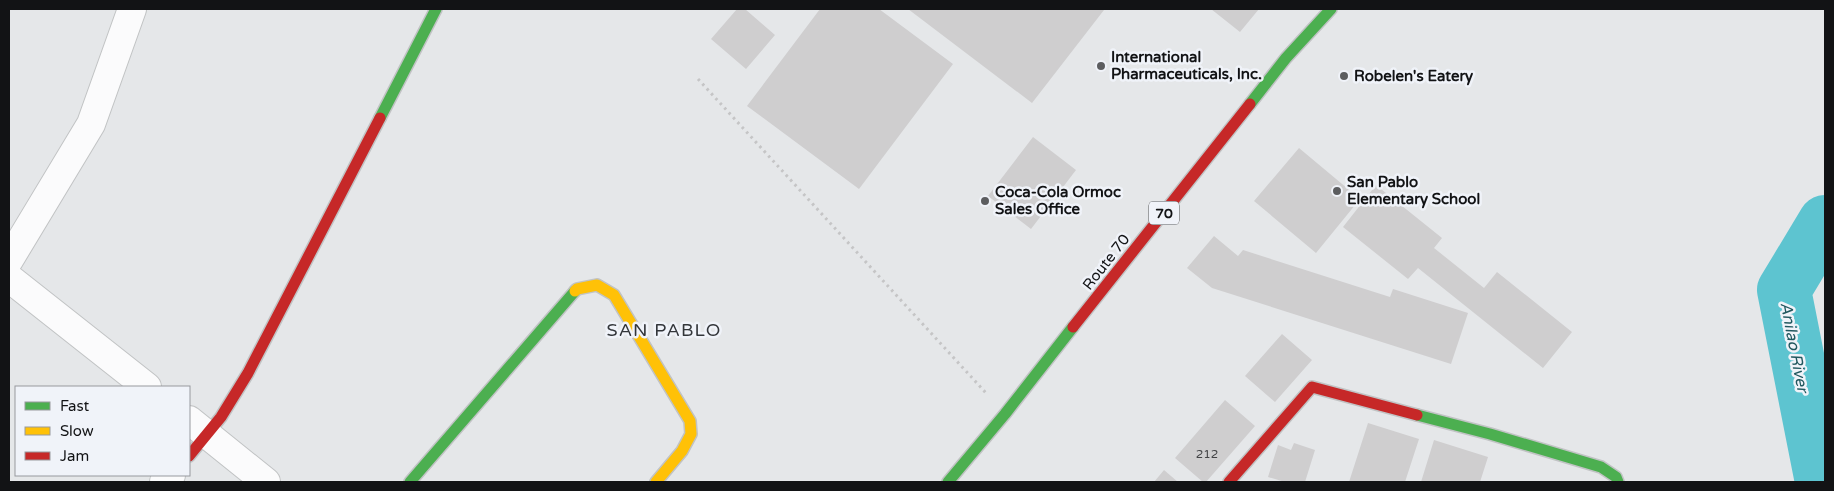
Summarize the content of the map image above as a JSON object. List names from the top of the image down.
{
  "streets": {
    "main road": ["70", "Route 70"]
  },
  "districts": ["SAN PABLO"],
  "water": ["Anilao River"],
  "places": [
    "International Pharmaceuticals, Inc.",
    "Robelen's Eatery",
    "San Pablo Elementary School",
    "Coca-Cola Ormoc Sales Office"
  ],
  "house_numbers": ["212"],
  "legend": ["Fast", "Slow", "Jam"]
}
